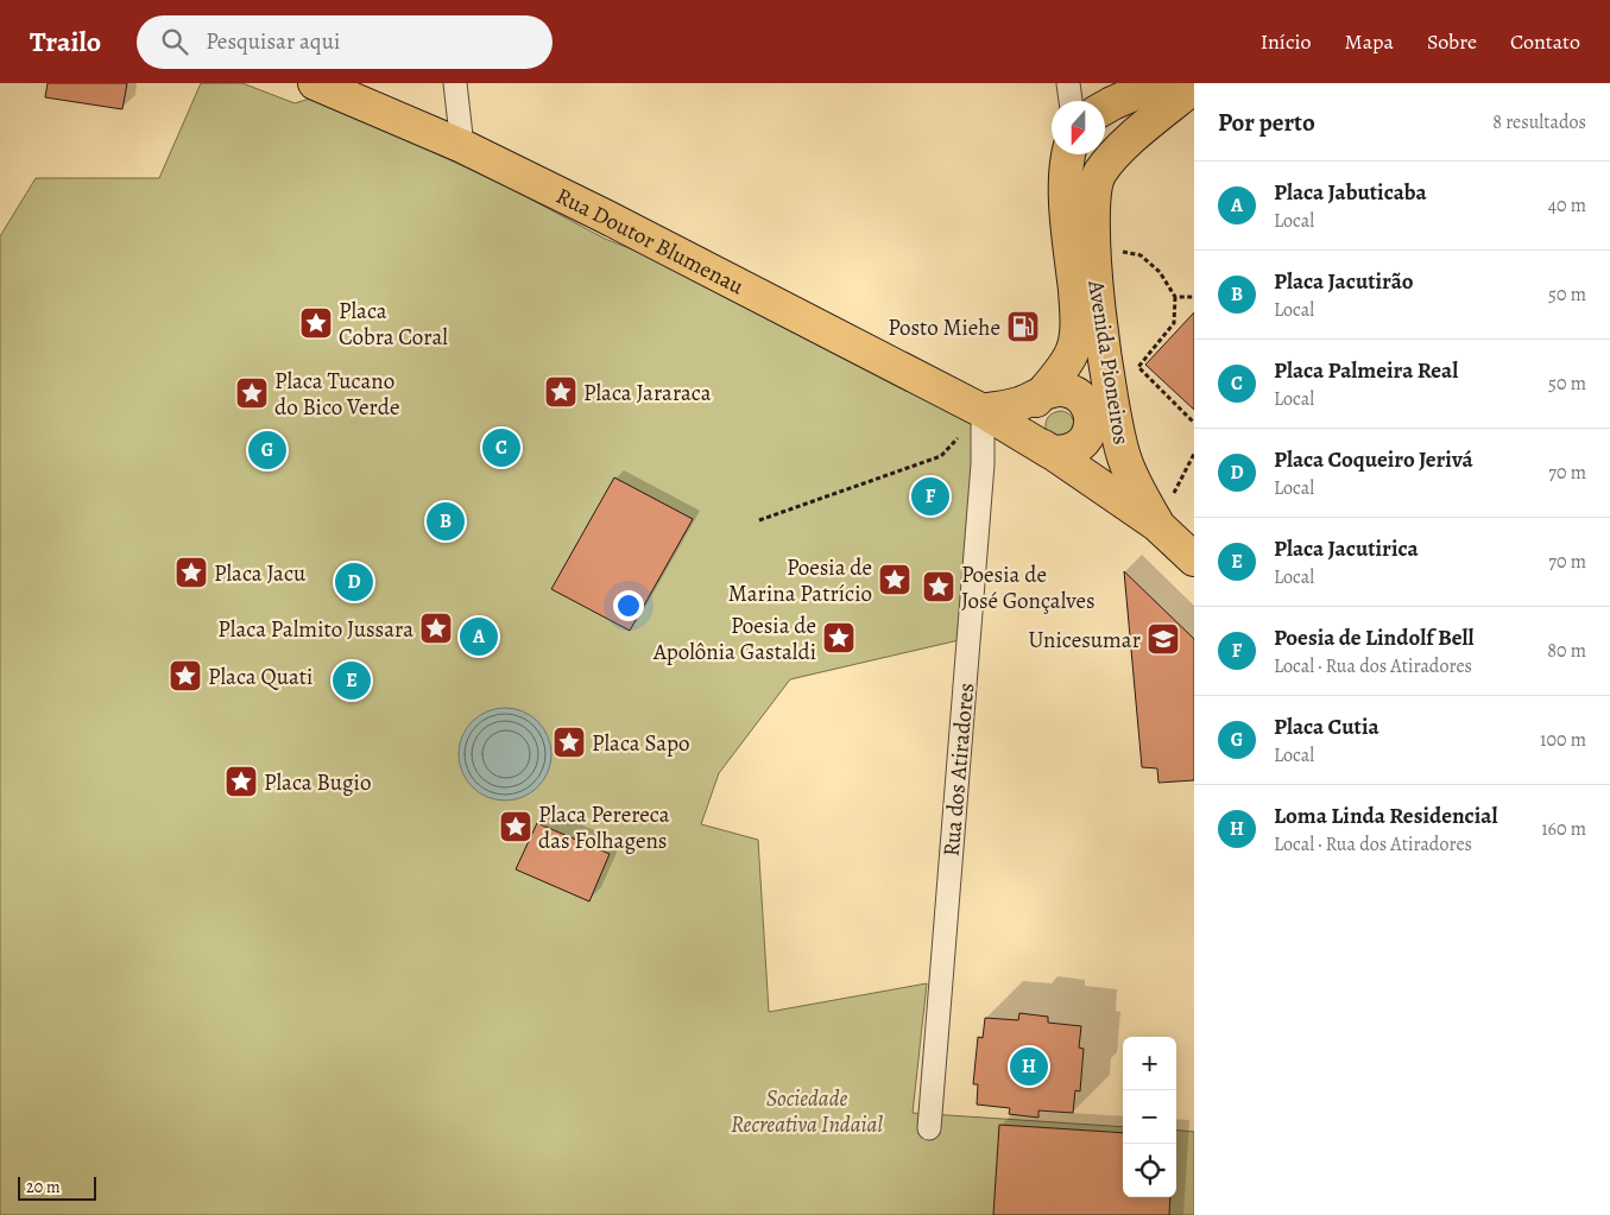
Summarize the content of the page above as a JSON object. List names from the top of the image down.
{
  "streets": {
    "main road": ["Rua Doutor Blumenau", "Avenida Pioneiros"],
    "street": ["Rua dos Atiradores"]
  },
  "crossings": [
    ["Rua Doutor Blumenau", "Avenida Pioneiros"],
    ["Rua Doutor Blumenau", "Rua dos Atiradores"]
  ],
  "parks": ["Sociedade Recreativa Indaial"],
  "places": {
    "place": [
      "Placa Cobra Coral",
      "Placa Jararaca",
      "Placa Tucano do Bico Verde",
      "Placa Jacu",
      "Poesia de Marina Patrício",
      "Poesia de José Gonçalves",
      "Placa Palmito Jussara",
      "Poesia de Apolônia Gastaldi",
      "Placa Quati",
      "Placa Sapo",
      "Placa Bugio",
      "Placa Perereca das Folhagens"
    ],
    "fuel station": ["Posto Miehe"],
    "school or university": ["Unicesumar"]
  },
  "scale_bar": "20 m",
  "north": "bottom",
  "page": {
    "header": "Trailo",
    "search": "Pesquisar aqui",
    "nav": [
      "Início",
      "Mapa",
      "Sobre",
      "Contato"
    ],
    "heading": ["Por perto", "8 resultados"],
    "list": [
      {
        "mark": "A",
        "name": "Placa Jabuticaba",
        "note": "Local",
        "value": "40 m"
      },
      {
        "mark": "B",
        "name": "Placa Jacutirão",
        "note": "Local",
        "value": "50 m"
      },
      {
        "mark": "C",
        "name": "Placa Palmeira Real",
        "note": "Local",
        "value": "50 m"
      },
      {
        "mark": "D",
        "name": "Placa Coqueiro Jerivá",
        "note": "Local",
        "value": "70 m"
      },
      {
        "mark": "E",
        "name": "Placa Jacutirica",
        "note": "Local",
        "value": "70 m"
      },
      {
        "mark": "F",
        "name": "Poesia de Lindolf Bell",
        "note": "Local · Rua dos Atiradores",
        "value": "80 m"
      },
      {
        "mark": "G",
        "name": "Placa Cutia",
        "note": "Local",
        "value": "100 m"
      },
      {
        "mark": "H",
        "name": "Loma Linda Residencial",
        "note": "Local · Rua dos Atiradores",
        "value": "160 m"
      }
    ],
    "pins": [
      "C",
      "G",
      "F",
      "B",
      "D",
      "A",
      "E",
      "H"
    ],
    "map_buttons": ["+", "−"],
    "scale": "20 m"
  }
}
